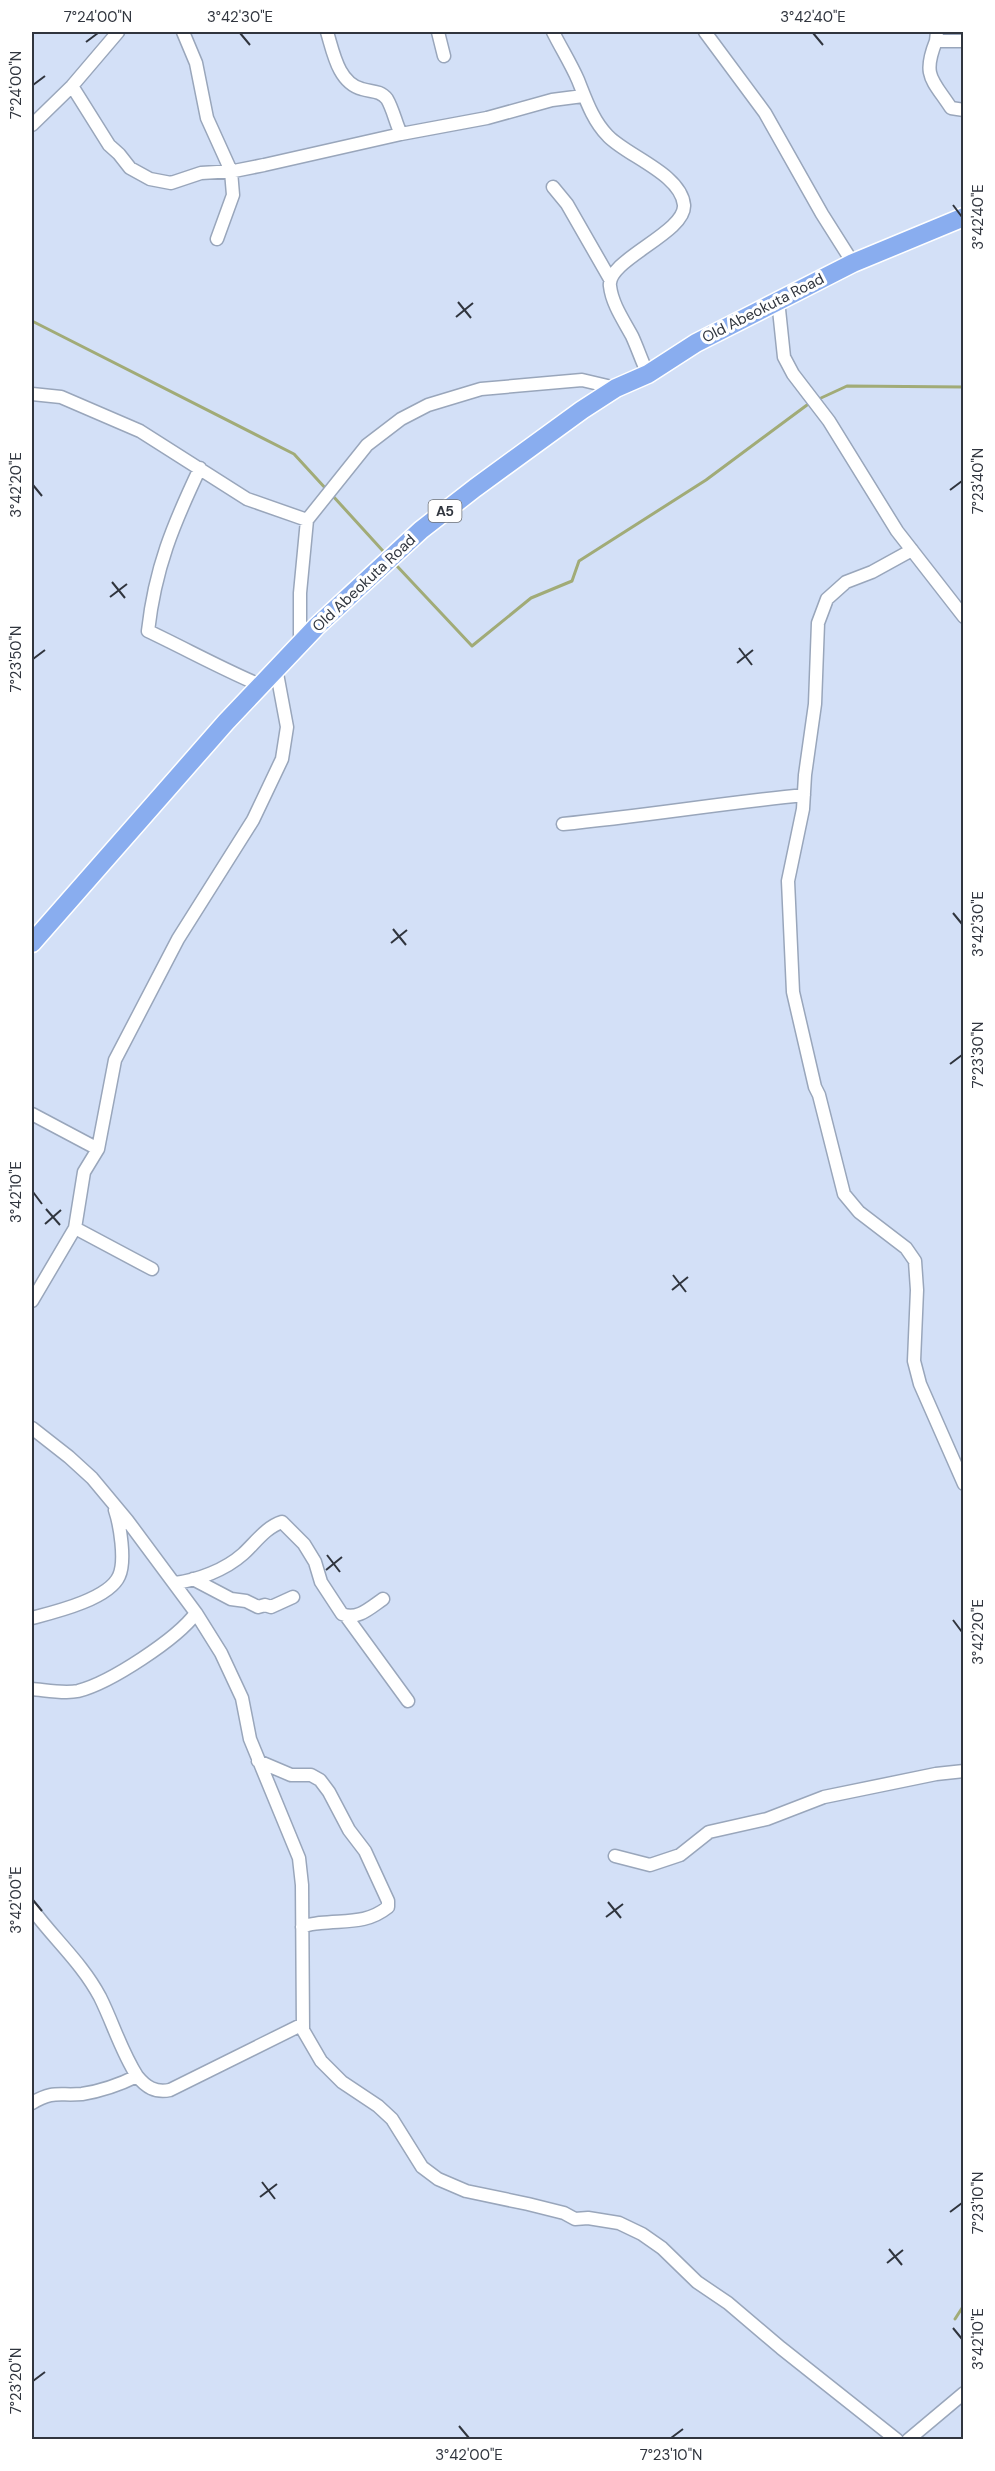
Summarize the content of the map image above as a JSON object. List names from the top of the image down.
{
  "streets": {
    "highway": ["Old Abeokuta Road", "A5"]
  },
  "coordinates": [
    "7°24'00\"N",
    "3°42'30\"E",
    "3°42'40\"E",
    "7°23'40\"N",
    "3°42'20\"E",
    "7°23'50\"N",
    "7°23'30\"N",
    "3°42'10\"E",
    "3°42'00\"E",
    "7°23'10\"N",
    "7°23'20\"N"
  ]
}
